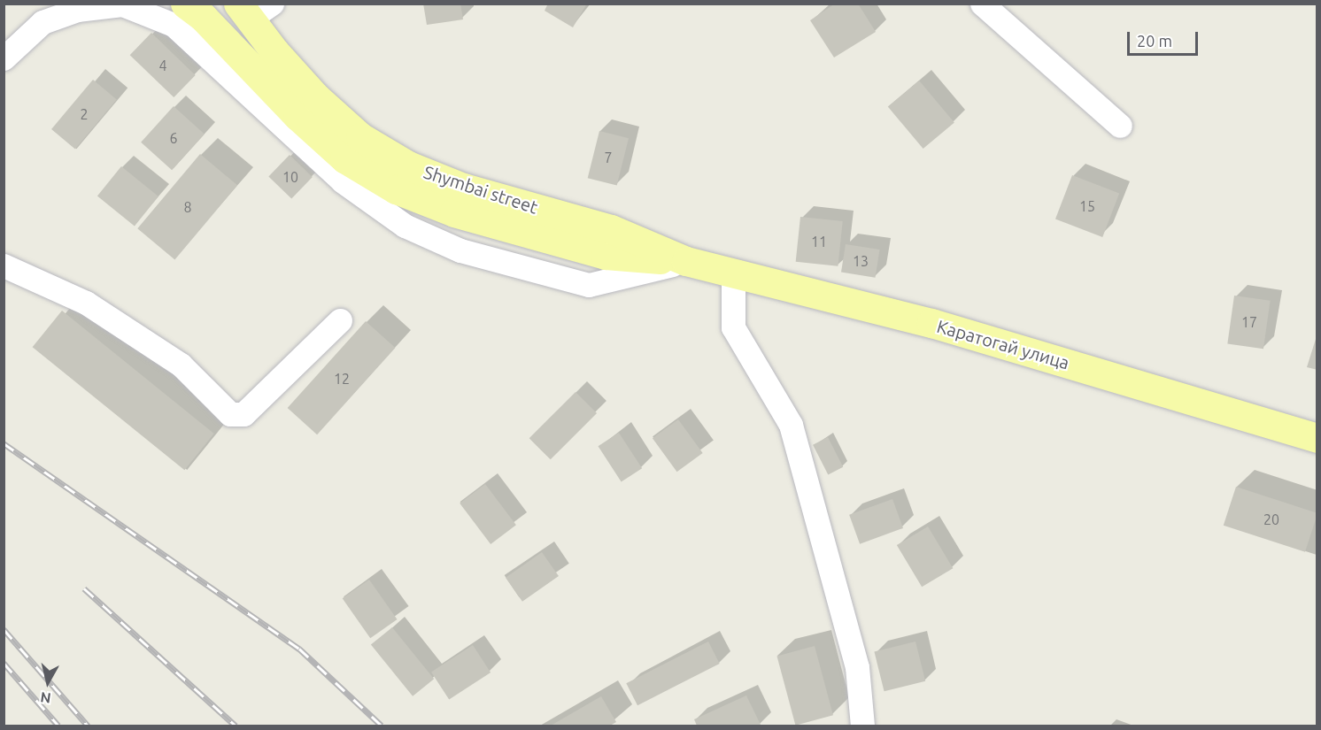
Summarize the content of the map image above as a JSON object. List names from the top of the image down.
{
  "streets": {
    "main road": ["Shymbai street", "Каратогай улица"]
  },
  "crossings": [
    ["Shymbai street", "Каратогай улица"]
  ],
  "house_numbers": [
    "4",
    "2",
    "6",
    "7",
    "10",
    "15",
    "8",
    "11",
    "13",
    "17",
    "12",
    "20"
  ],
  "scale_bar": "20 m",
  "north": "bottom"
}
